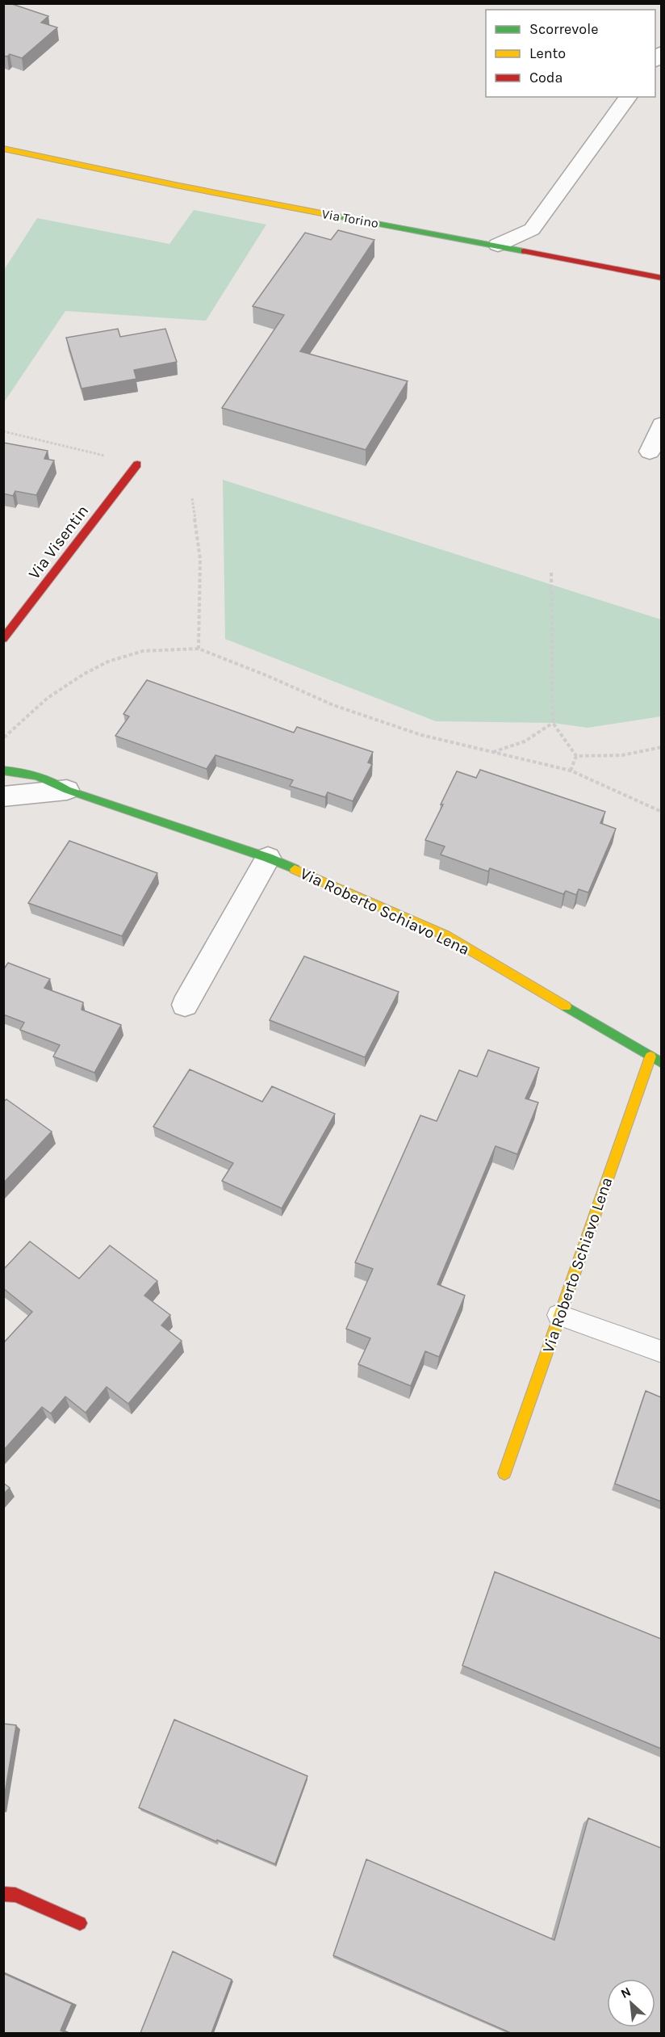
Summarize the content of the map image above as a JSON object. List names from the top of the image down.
{
  "streets": {
    "street": ["Via Torino", "Via Visentin", "Via Roberto Schiavo Lena"]
  },
  "legend": ["Scorrevole", "Lento", "Coda"],
  "north": "top left"
}
